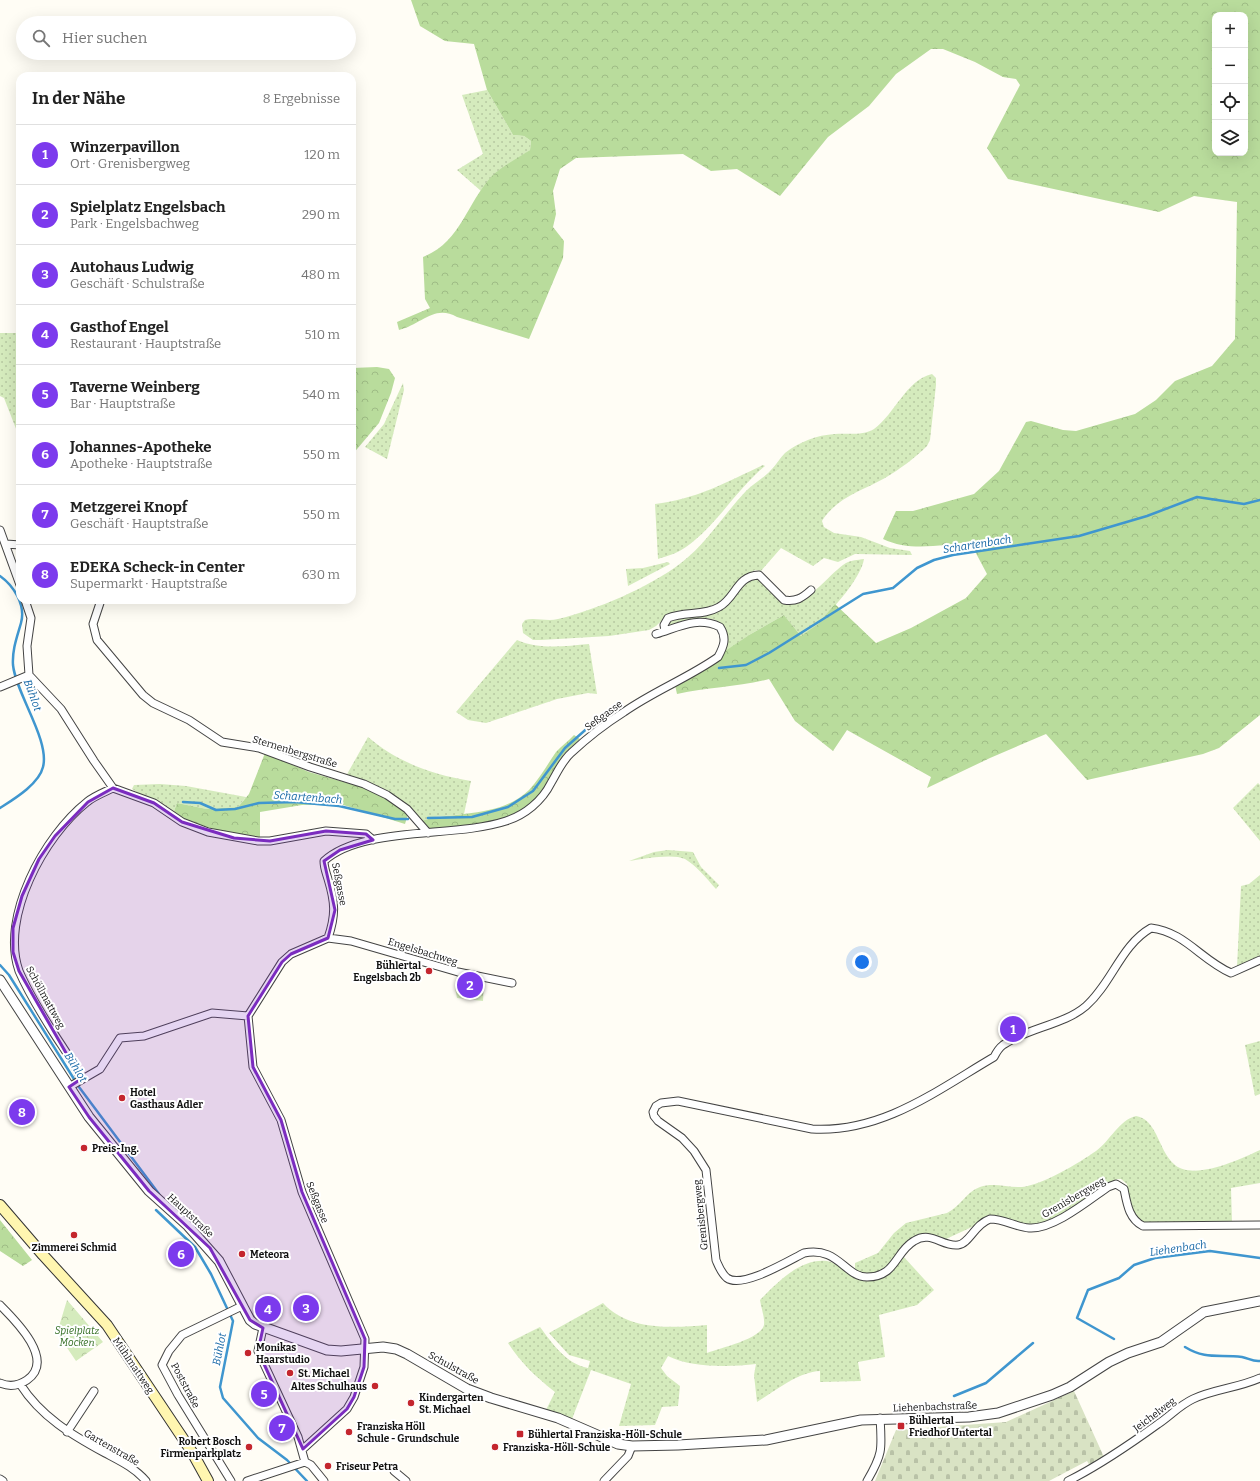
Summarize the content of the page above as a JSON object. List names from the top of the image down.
{
  "streets": {
    "main road": ["Mühlmattweg"],
    "street": [
      "Seßgasse",
      "Sternenbergstraße",
      "Engelsbachweg",
      "Schöllmattweg",
      "Grenisbergweg",
      "Hauptstraße",
      "Schulstraße",
      "Poststraße",
      "Liehenbachstraße",
      "Jeichelweg",
      "Gartenstraße"
    ]
  },
  "crossings": [
    ["Seßgasse", "Sternenbergstraße"],
    ["Seßgasse", "Engelsbachweg"],
    ["Seßgasse", "Schulstraße"],
    ["Hauptstraße", "Schulstraße"],
    ["Hauptstraße", "Poststraße"],
    ["Schulstraße", "Liehenbachstraße"]
  ],
  "water": ["Schartenbach", "Bühlot", "Liehenbach"],
  "parks": ["Spielplatz Mocken"],
  "places": {
    "other": [
      "Bühlertal Engelsbach 2b",
      "Hotel Gasthaus Adler",
      "Preis-Ing.",
      "Zimmerei Schmid",
      "Meteora",
      "Monikas Haarstudio",
      "St. Michael",
      "Altes Schulhaus",
      "Kindergarten St. Michael",
      "Franziska Höll Schule - Grundschule",
      "Robert Bosch Firmenparkplatz",
      "Franziska-Höll-Schule",
      "Friseur Petra"
    ],
    "transit": ["Bühlertal Friedhof Untertal", "Bühlertal Franziska-Höll-Schule"]
  },
  "page": {
    "map_buttons": ["+", "−"],
    "search": "Hier suchen",
    "heading": ["In der Nähe", "8 Ergebnisse"],
    "list": [
      {
        "mark": "1",
        "name": "Winzerpavillon",
        "note": "Ort · Grenisbergweg",
        "value": "120 m"
      },
      {
        "mark": "2",
        "name": "Spielplatz Engelsbach",
        "note": "Park · Engelsbachweg",
        "value": "290 m"
      },
      {
        "mark": "3",
        "name": "Autohaus Ludwig",
        "note": "Geschäft · Schulstraße",
        "value": "480 m"
      },
      {
        "mark": "4",
        "name": "Gasthof Engel",
        "note": "Restaurant · Hauptstraße",
        "value": "510 m"
      },
      {
        "mark": "5",
        "name": "Taverne Weinberg",
        "note": "Bar · Hauptstraße",
        "value": "540 m"
      },
      {
        "mark": "6",
        "name": "Johannes-Apotheke",
        "note": "Apotheke · Hauptstraße",
        "value": "550 m"
      },
      {
        "mark": "7",
        "name": "Metzgerei Knopf",
        "note": "Geschäft · Hauptstraße",
        "value": "550 m"
      },
      {
        "mark": "8",
        "name": "EDEKA Scheck-in Center",
        "note": "Supermarkt · Hauptstraße",
        "value": "630 m"
      }
    ],
    "pins": [
      "2",
      "1",
      "8",
      "6",
      "3",
      "4",
      "5",
      "7"
    ]
  }
}
